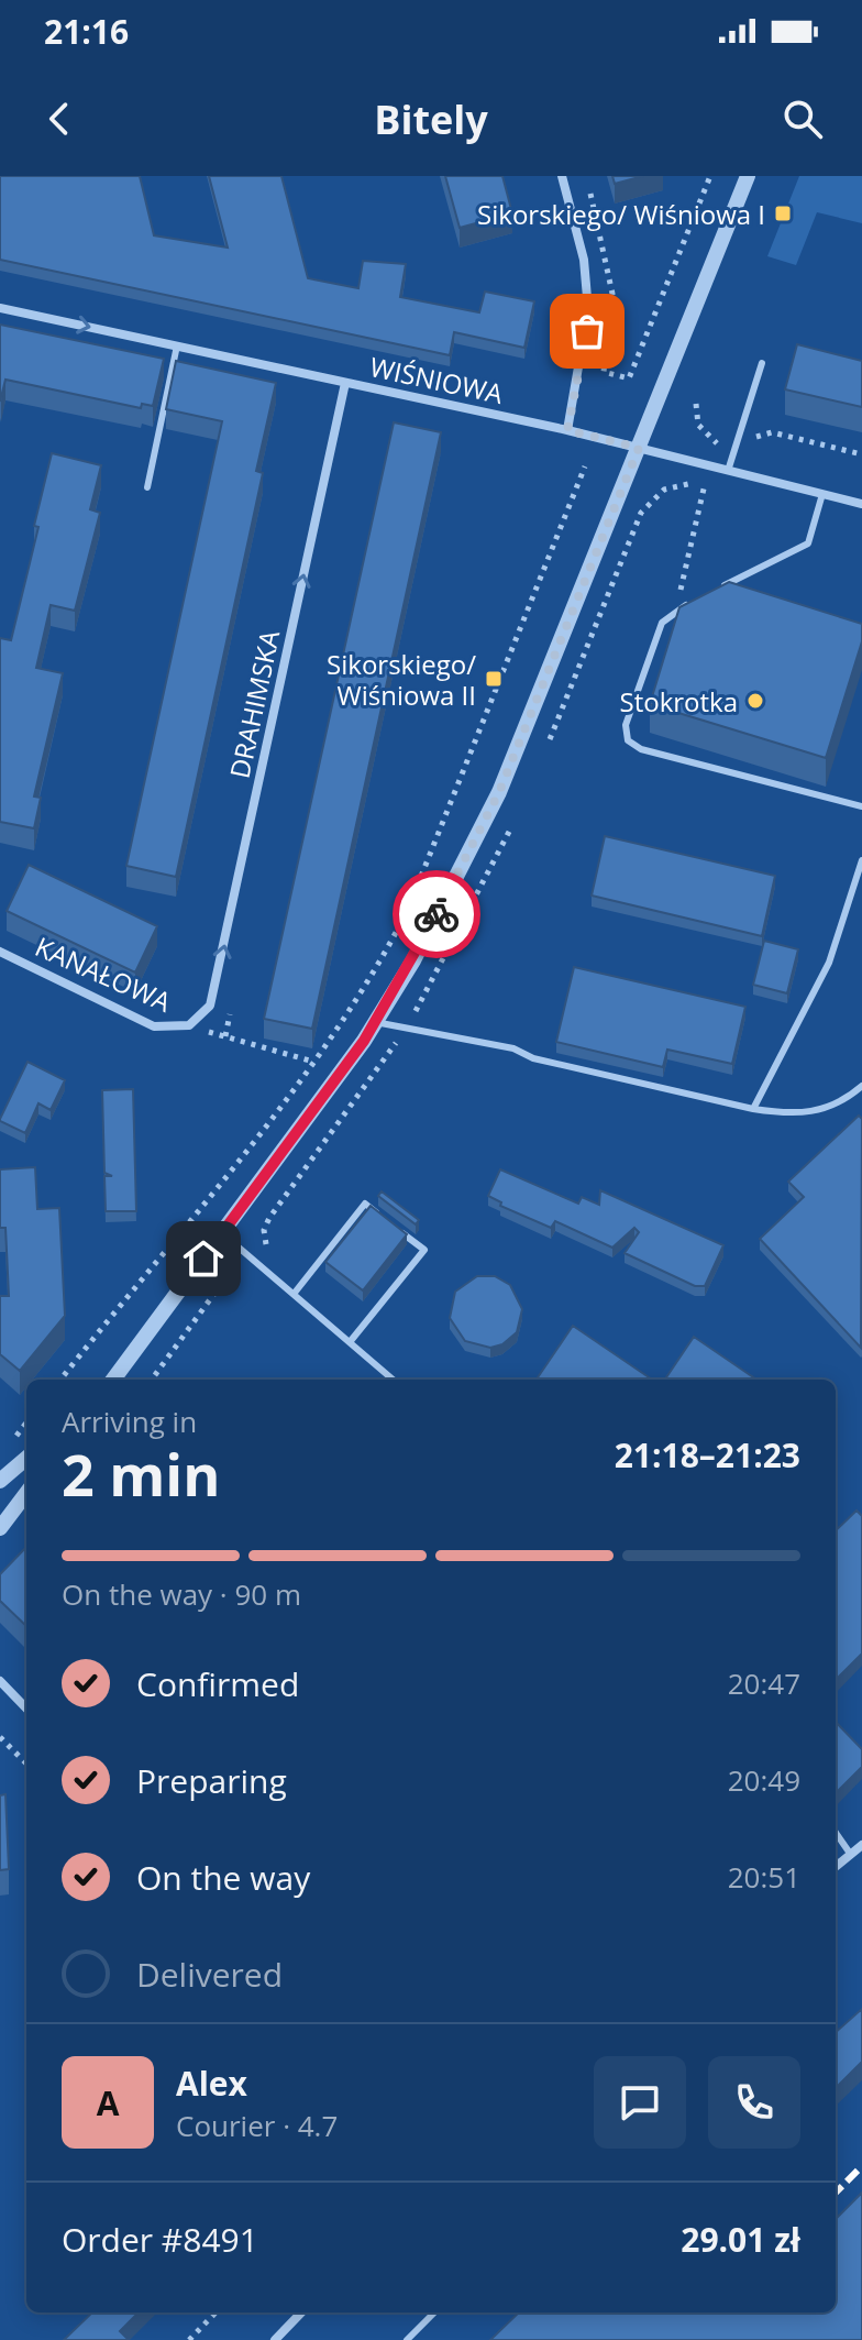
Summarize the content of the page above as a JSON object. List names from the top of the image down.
{
  "streets": {
    "street": ["WIŚNIOWA", "DRAHIMSKA", "KANAŁOWA"]
  },
  "crossings": [
    ["WIŚNIOWA", "DRAHIMSKA"],
    ["DRAHIMSKA", "KANAŁOWA"]
  ],
  "one_way": ["DRAHIMSKA"],
  "places": {
    "transit": ["Sikorskiego/ Wiśniowa I", "Sikorskiego/ Wiśniowa II"],
    "other": ["Stokrotka"]
  },
  "page": {
    "status": "21:16",
    "header": "Bitely",
    "heading": ["2 min", "Arriving in", "21:18–21:23"],
    "panel": [
      "Alex",
      "Courier · 4.7",
      "Order #8491",
      "29.01 zł"
    ],
    "bar": "On the way · 90 m",
    "list": [
      ["Confirmed", "20:47"],
      ["Preparing", "20:49"],
      ["On the way", "20:51"],
      "Delivered"
    ],
    "round": "A"
  }
}
